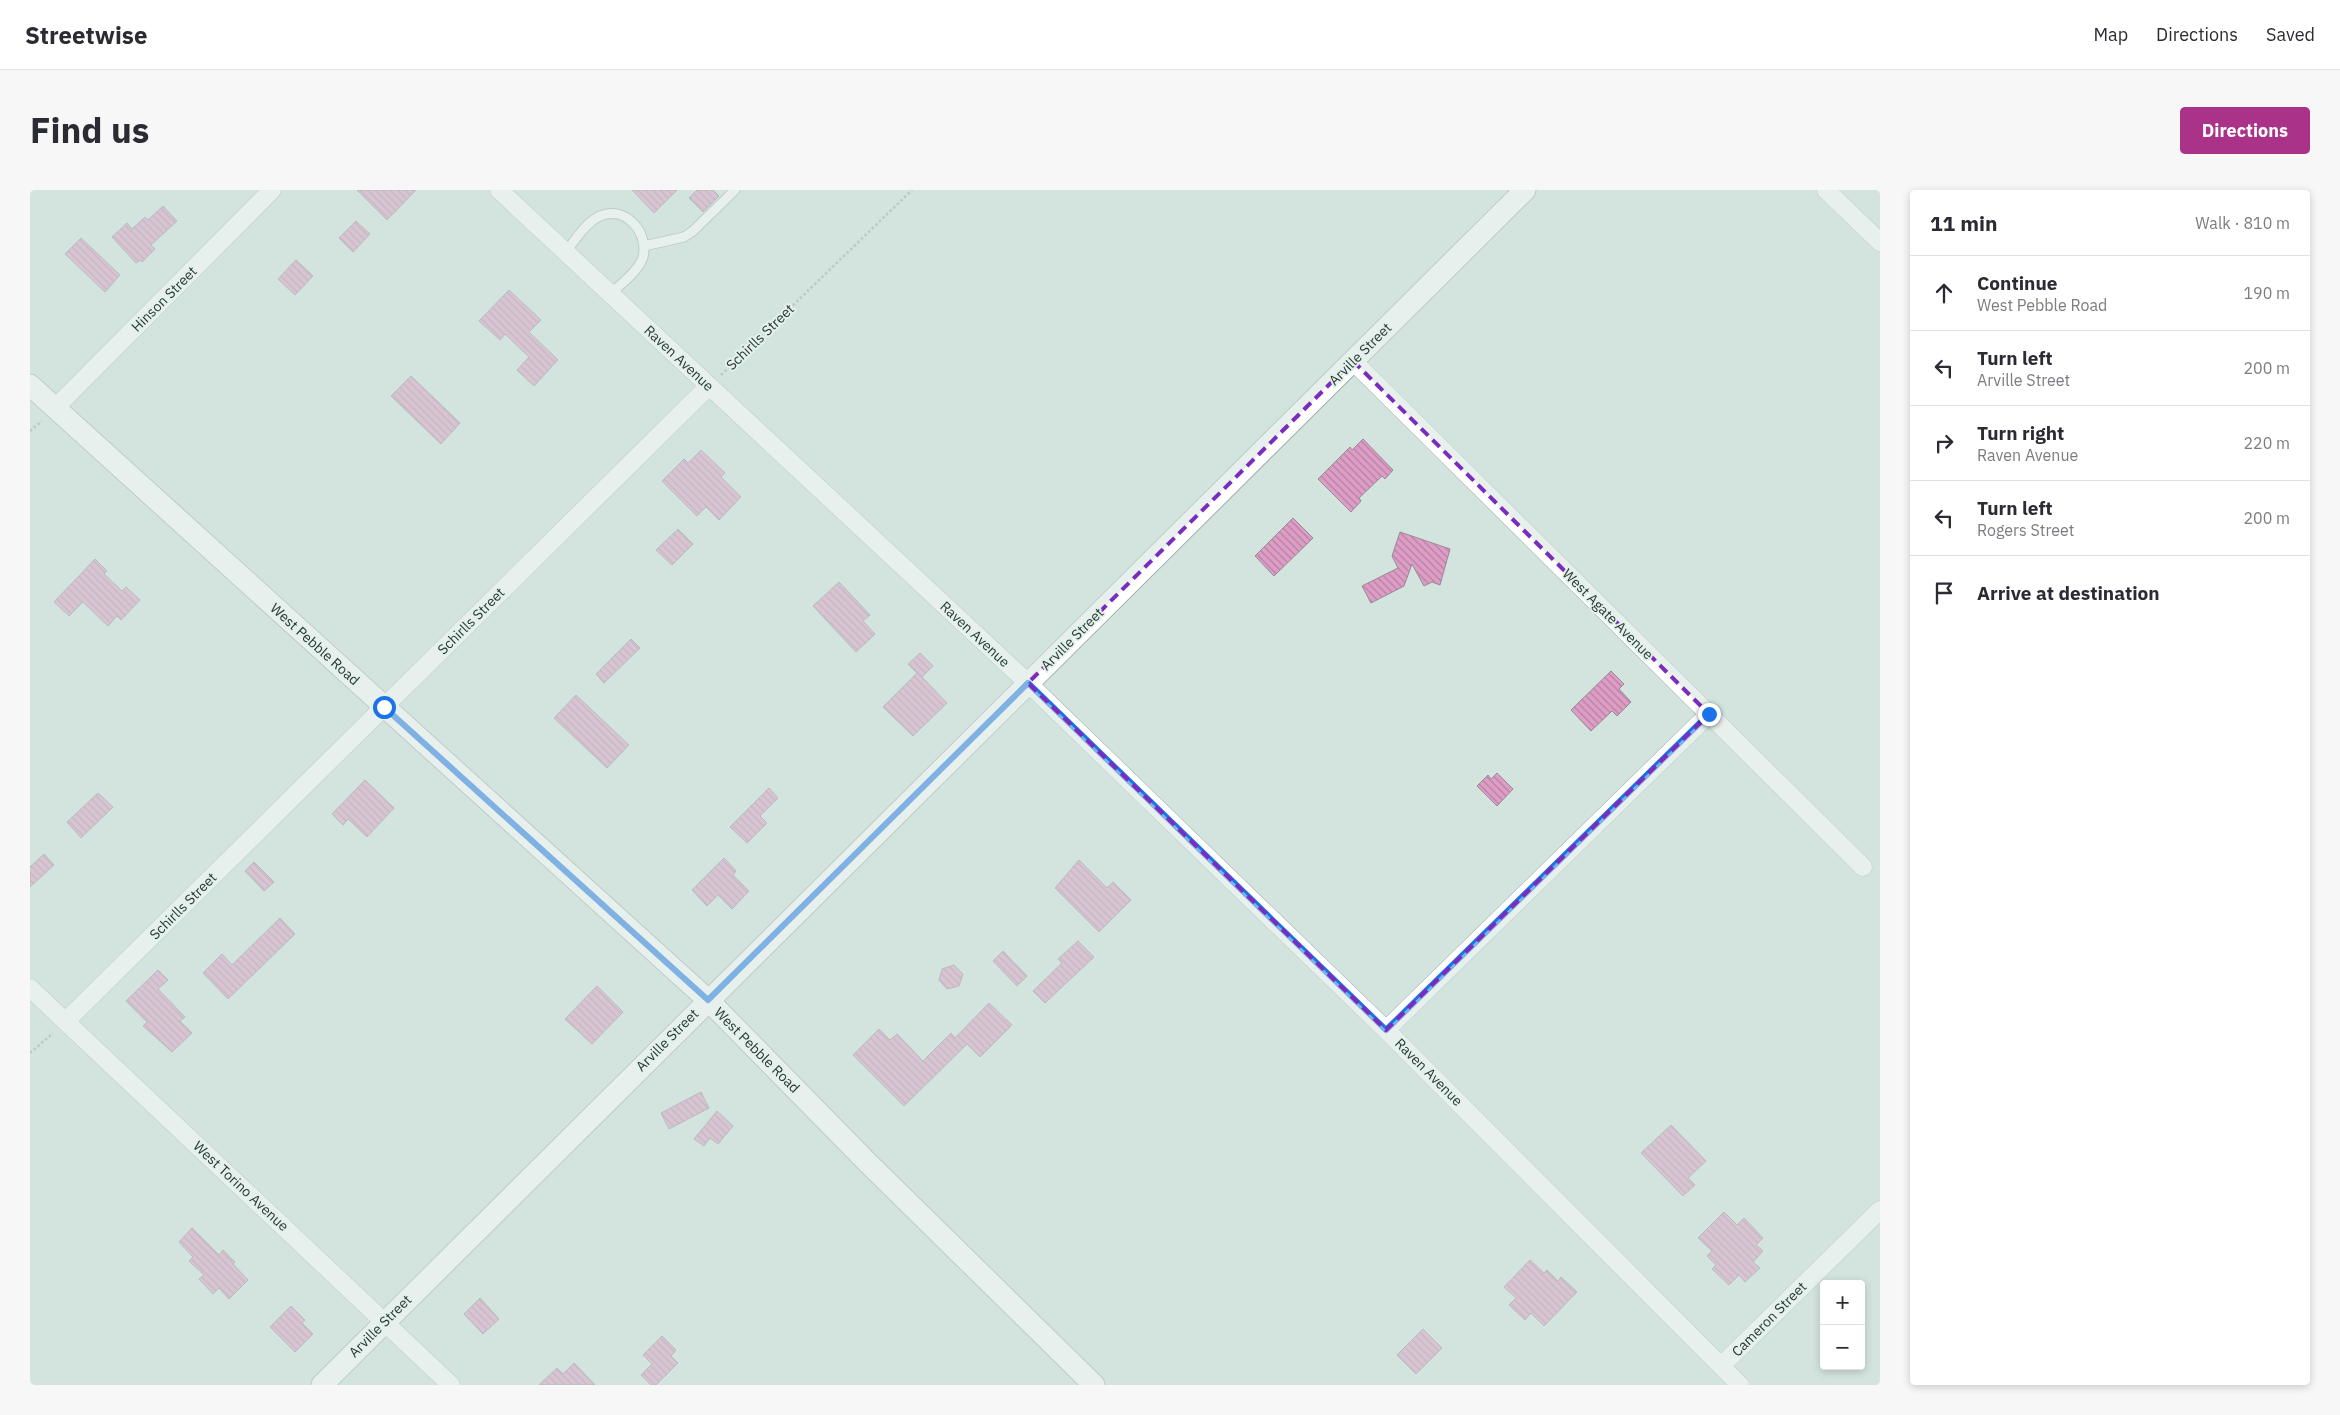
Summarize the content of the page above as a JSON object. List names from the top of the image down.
{
  "streets": {
    "street": [
      "Hinson Street",
      "Schirlls Street",
      "Arville Street",
      "Raven Avenue",
      "West Agate Avenue",
      "West Pebble Road",
      "West Torino Avenue",
      "Cameron Street"
    ]
  },
  "crossings": [
    ["Hinson Street", "West Pebble Road"],
    ["Schirlls Street", "Raven Avenue"],
    ["Schirlls Street", "West Pebble Road"],
    ["Schirlls Street", "West Torino Avenue"],
    ["Arville Street", "Raven Avenue"],
    ["Arville Street", "West Agate Avenue"],
    ["Arville Street", "West Pebble Road"],
    ["Arville Street", "West Torino Avenue"],
    ["Raven Avenue", "Cameron Street"]
  ],
  "page": {
    "header": "Streetwise",
    "nav": ["Map", "Directions", "Saved"],
    "title": "Find us",
    "buttons": "Directions",
    "heading": ["11 min", "Walk · 810 m"],
    "list": [
      ["Continue", "West Pebble Road", "190 m"],
      ["Turn left", "Arville Street", "200 m"],
      ["Turn right", "Raven Avenue", "220 m"],
      ["Turn left", "Rogers Street", "200 m"],
      "Arrive at destination"
    ],
    "map_buttons": ["+", "−"]
  }
}
